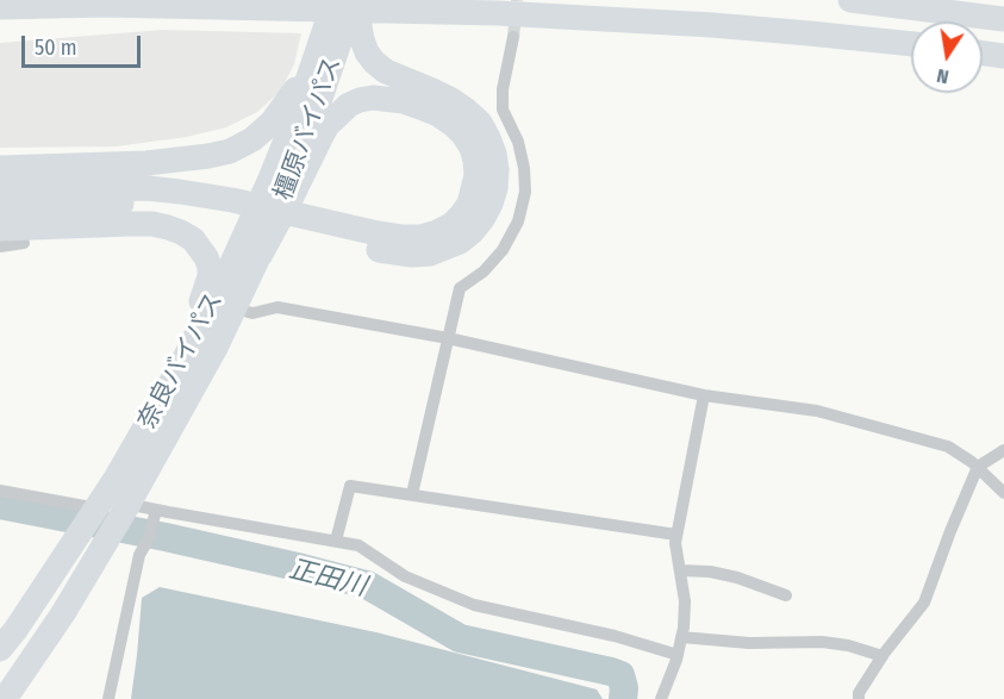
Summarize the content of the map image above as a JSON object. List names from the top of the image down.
{
  "streets": {
    "highway": ["橿原バイパス", "奈良バイパス"]
  },
  "crossings": [
    ["橿原バイパス", "奈良バイパス"]
  ],
  "water": ["正田川"],
  "scale_bar": "50 m",
  "north": "bottom"
}
